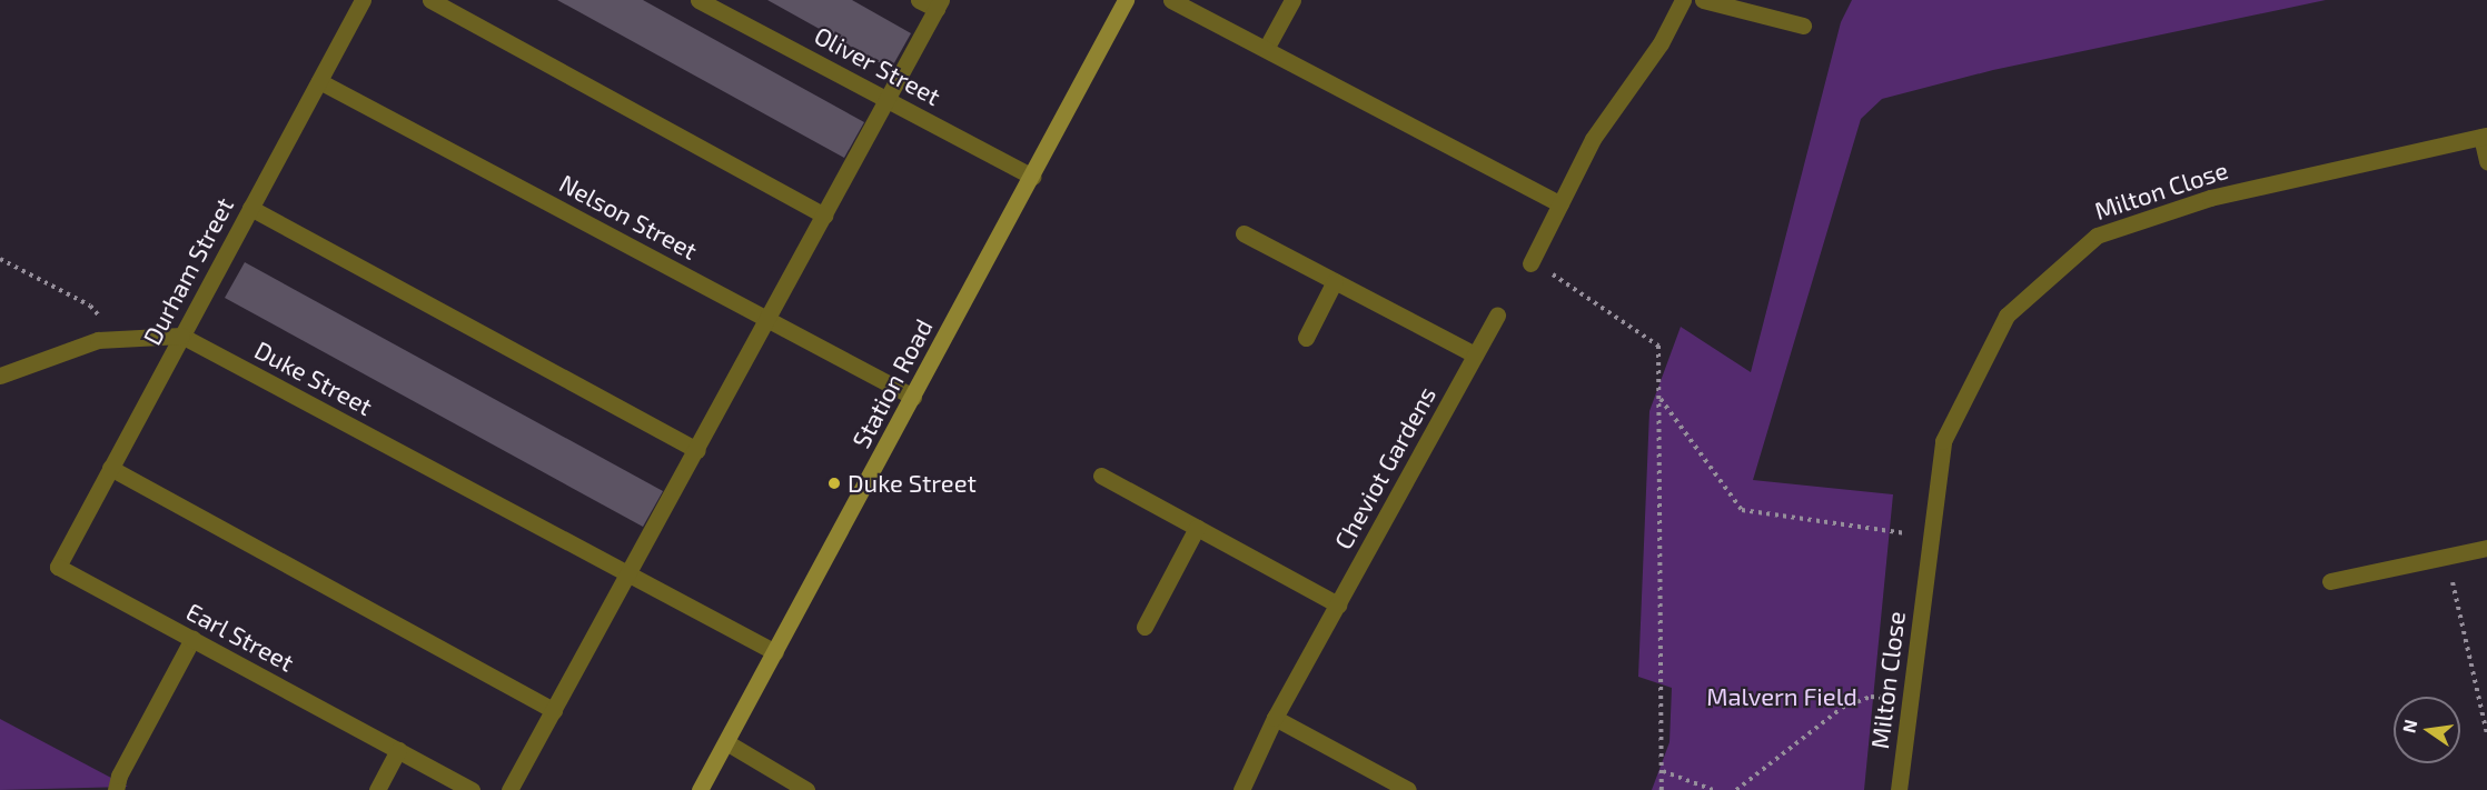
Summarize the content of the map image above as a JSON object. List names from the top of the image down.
{
  "streets": {
    "main road": ["Station Road"],
    "street": [
      "Oliver Street",
      "Milton Close",
      "Nelson Street",
      "Durham Street",
      "Duke Street",
      "Cheviot Gardens",
      "Earl Street"
    ]
  },
  "crossings": [
    ["Oliver Street", "Station Road"],
    ["Nelson Street", "Durham Street"],
    ["Nelson Street", "Station Road"],
    ["Durham Street", "Duke Street"],
    ["Durham Street", "Earl Street"],
    ["Duke Street", "Station Road"]
  ],
  "parks": ["Malvern Field"],
  "places": ["Duke Street"],
  "north": "left"
}
